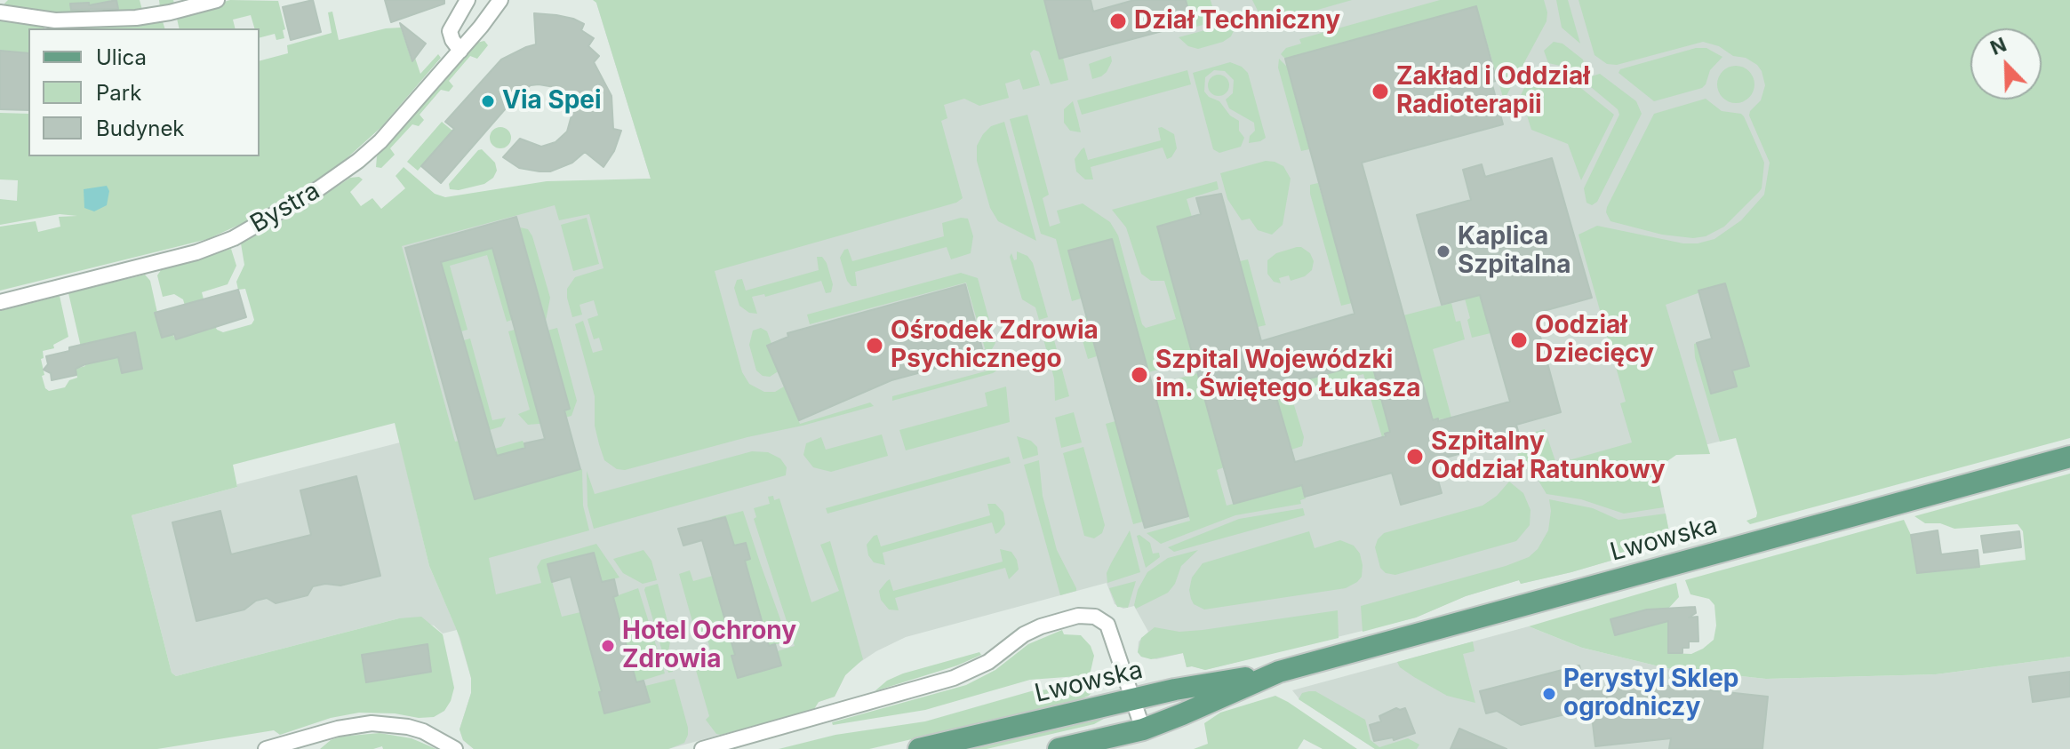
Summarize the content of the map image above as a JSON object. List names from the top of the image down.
{
  "streets": {
    "main road": ["Lwowska"],
    "street": ["Bystra"]
  },
  "places": [
    "Dział Techniczny",
    "Zakład i Oddział Radioterapii",
    "Via Spei",
    "Kaplica Szpitalna",
    "Oodział Dziecięcy",
    "Ośrodek Zdrowia Psychicznego",
    "Szpital Wojewódzki im. Świętego Łukasza",
    "Szpitalny Oddział Ratunkowy",
    "Hotel Ochrony Zdrowia",
    "Perystyl Sklep ogrodniczy"
  ],
  "legend": ["Ulica", "Park", "Budynek"],
  "north": "top left"
}
